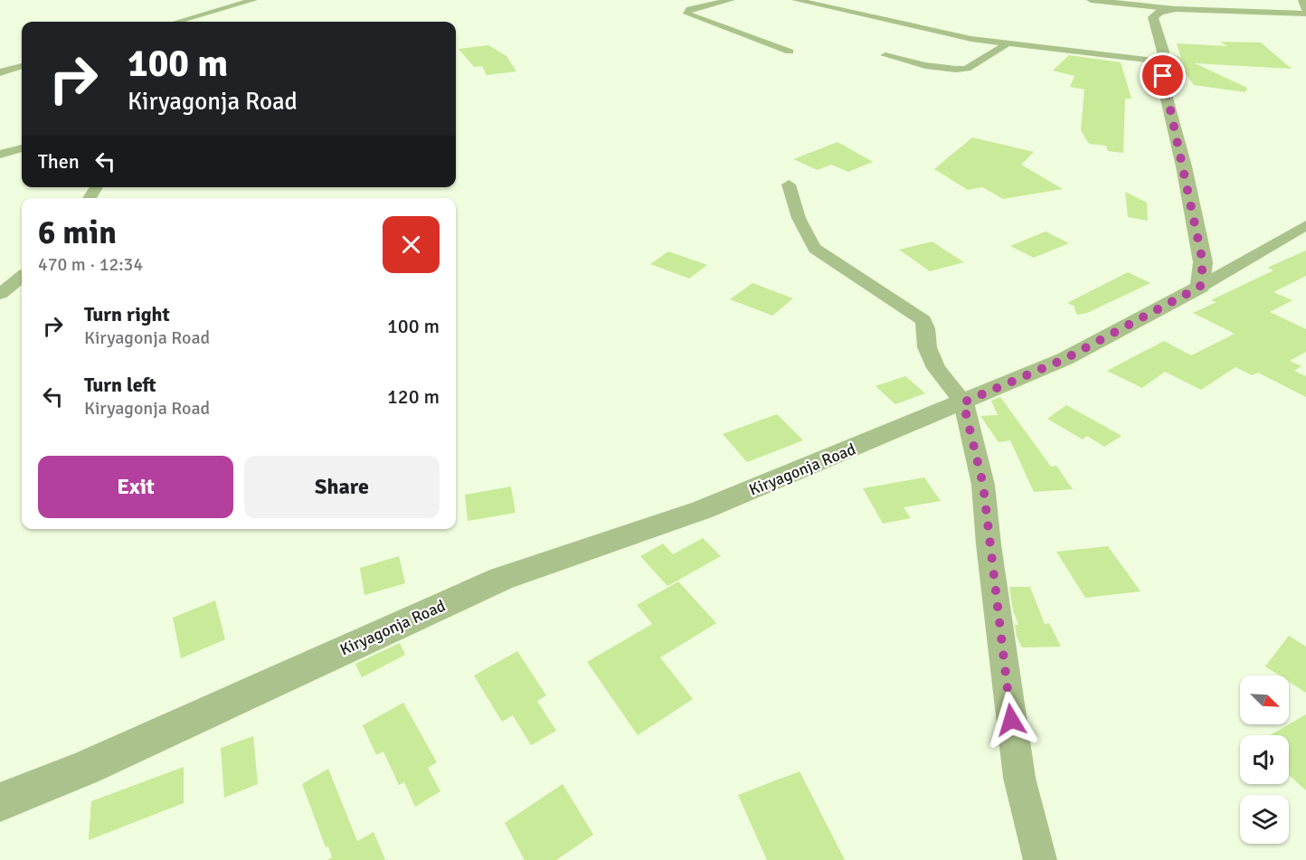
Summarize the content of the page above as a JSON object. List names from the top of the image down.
{
  "streets": {
    "street": ["Kiryagonja Road"]
  },
  "north": "bottom right",
  "page": {
    "turn": ["100 m", "Kiryagonja Road"],
    "then": "Then",
    "heading": ["6 min", "470 m · 12:34"],
    "list": [
      {
        "name": "Turn right",
        "note": "Kiryagonja Road",
        "value": "100 m"
      },
      {
        "name": "Turn left",
        "note": "Kiryagonja Road",
        "value": "120 m"
      }
    ],
    "buttons": ["Exit", "Share"]
  }
}
